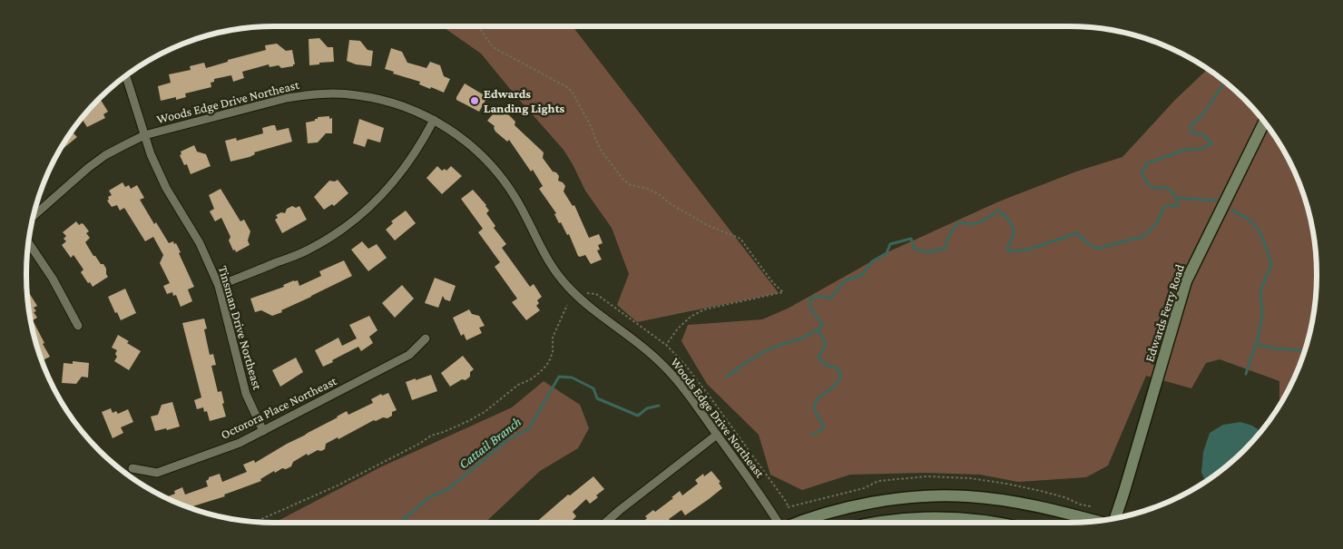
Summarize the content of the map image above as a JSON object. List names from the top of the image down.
{
  "streets": {
    "main road": ["Edwards Ferry Road"],
    "street": ["Woods Edge Drive Northeast", "Tinsman Drive Northeast", "Octorora Place Northeast"]
  },
  "crossings": [
    ["Woods Edge Drive Northeast", "Tinsman Drive Northeast"],
    ["Tinsman Drive Northeast", "Octorora Place Northeast"]
  ],
  "water": ["Cattail Branch"],
  "places": ["Edwards Landing Lights"]
}
